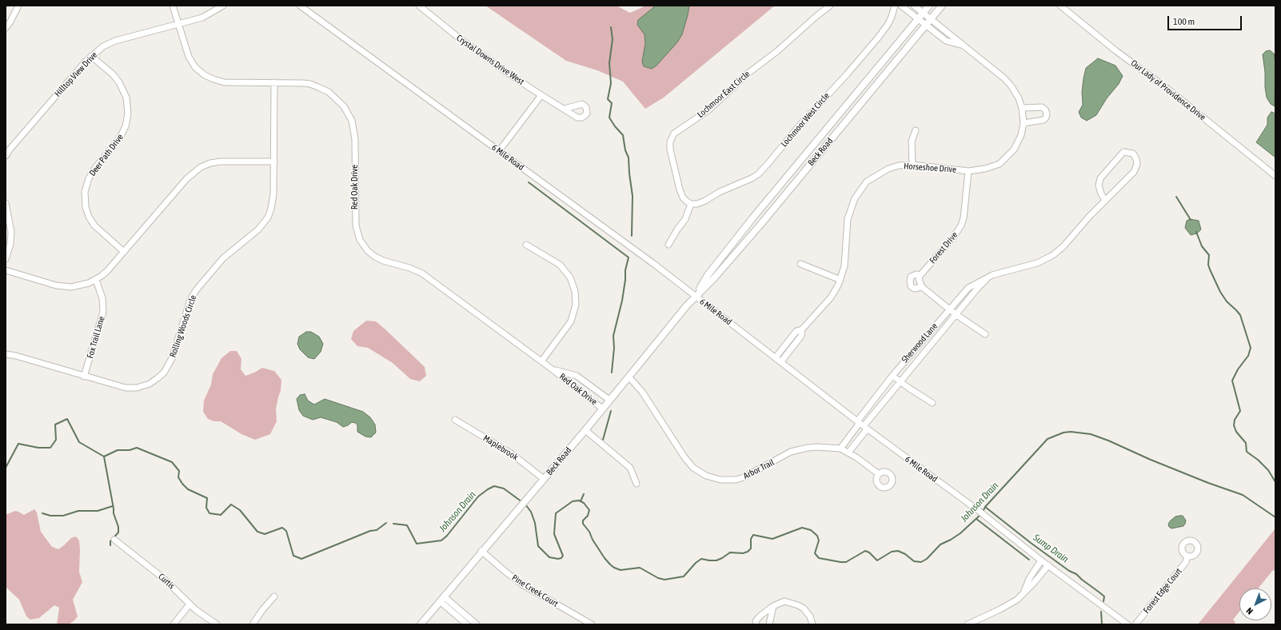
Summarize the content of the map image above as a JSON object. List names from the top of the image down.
{
  "streets": {
    "main road": ["Beck Road"],
    "street": [
      "Crystal Downs Drive West",
      "Hilltop View Drive",
      "Our Lady of Providence Drive",
      "Lochmoor East Circle",
      "Lochmoor West Circle",
      "Deer Path Drive",
      "6 Mile Road",
      "Horseshoe Drive",
      "Red Oak Drive",
      "Forest Drive",
      "Rolling Woods Circle",
      "Fox Trail Lane",
      "Sherwood Lane",
      "Maplebrook",
      "Arbor Trail",
      "Curtis",
      "Pine Creek Court",
      "Forest Edge Court"
    ]
  },
  "crossings": [
    ["Hilltop View Drive", "Deer Path Drive"],
    ["Hilltop View Drive", "Red Oak Drive"],
    ["Lochmoor East Circle", "Lochmoor West Circle"],
    ["Beck Road", "6 Mile Road"],
    ["Beck Road", "Horseshoe Drive"],
    ["Beck Road", "Red Oak Drive"],
    ["Beck Road", "Maplebrook"],
    ["Beck Road", "Arbor Trail"],
    ["Beck Road", "Pine Creek Court"],
    ["6 Mile Road", "Horseshoe Drive"],
    ["6 Mile Road", "Sherwood Lane"],
    ["Horseshoe Drive", "Forest Drive"],
    ["Red Oak Drive", "Rolling Woods Circle"],
    ["Rolling Woods Circle", "Fox Trail Lane"]
  ],
  "water": ["Johnson Drain", "Sump Drain"],
  "scale_bar": "100 m",
  "north": "bottom left"
}
